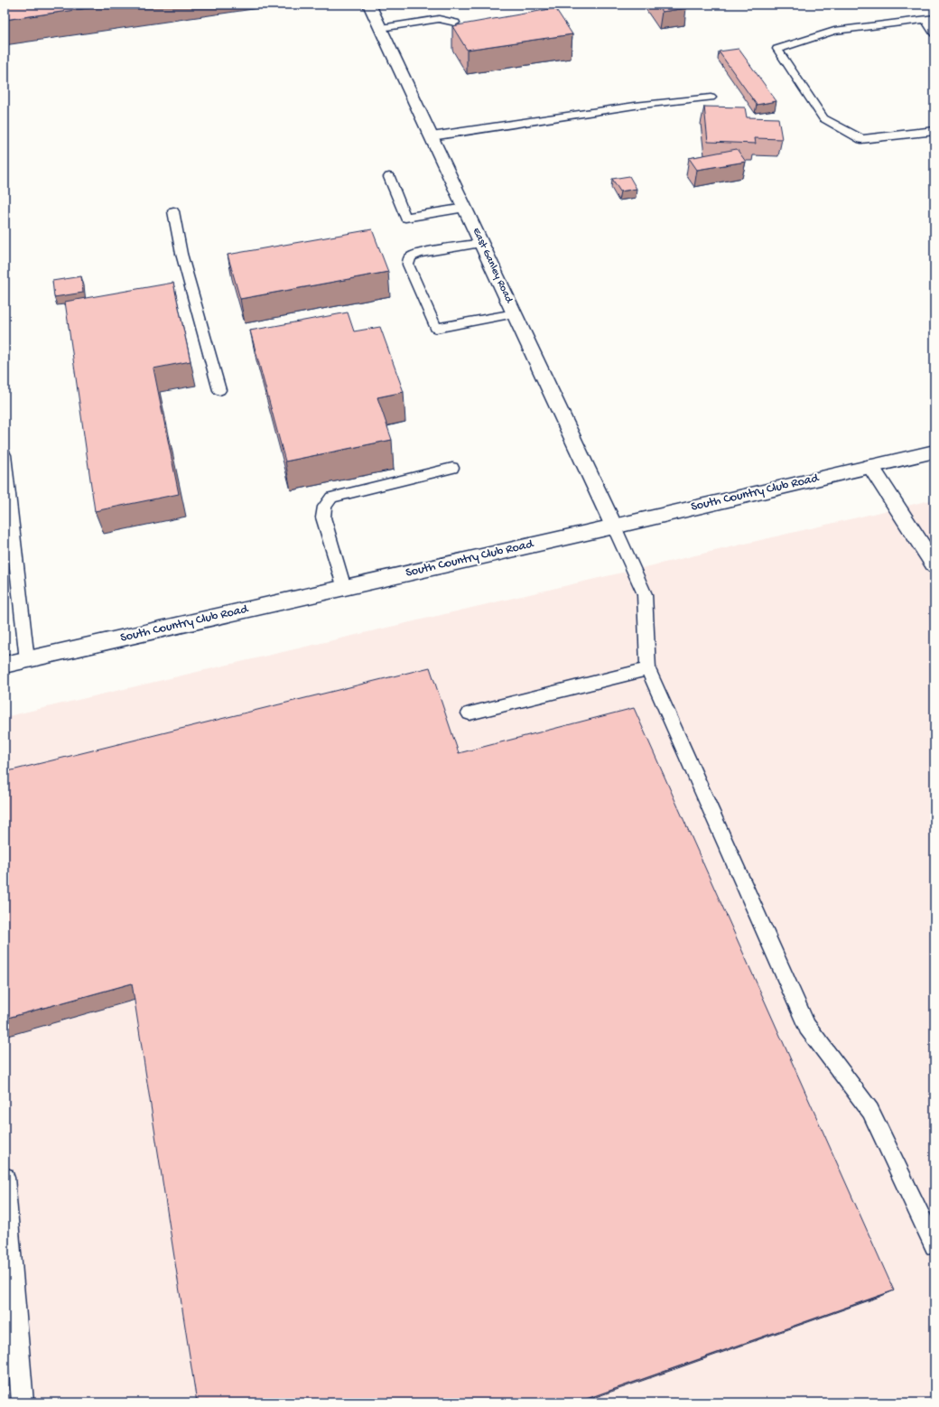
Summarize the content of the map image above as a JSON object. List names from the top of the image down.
{
  "streets": {
    "street": ["East Ganley Road", "South Country Club Road"]
  },
  "crossings": [
    ["East Ganley Road", "South Country Club Road"]
  ]
}
